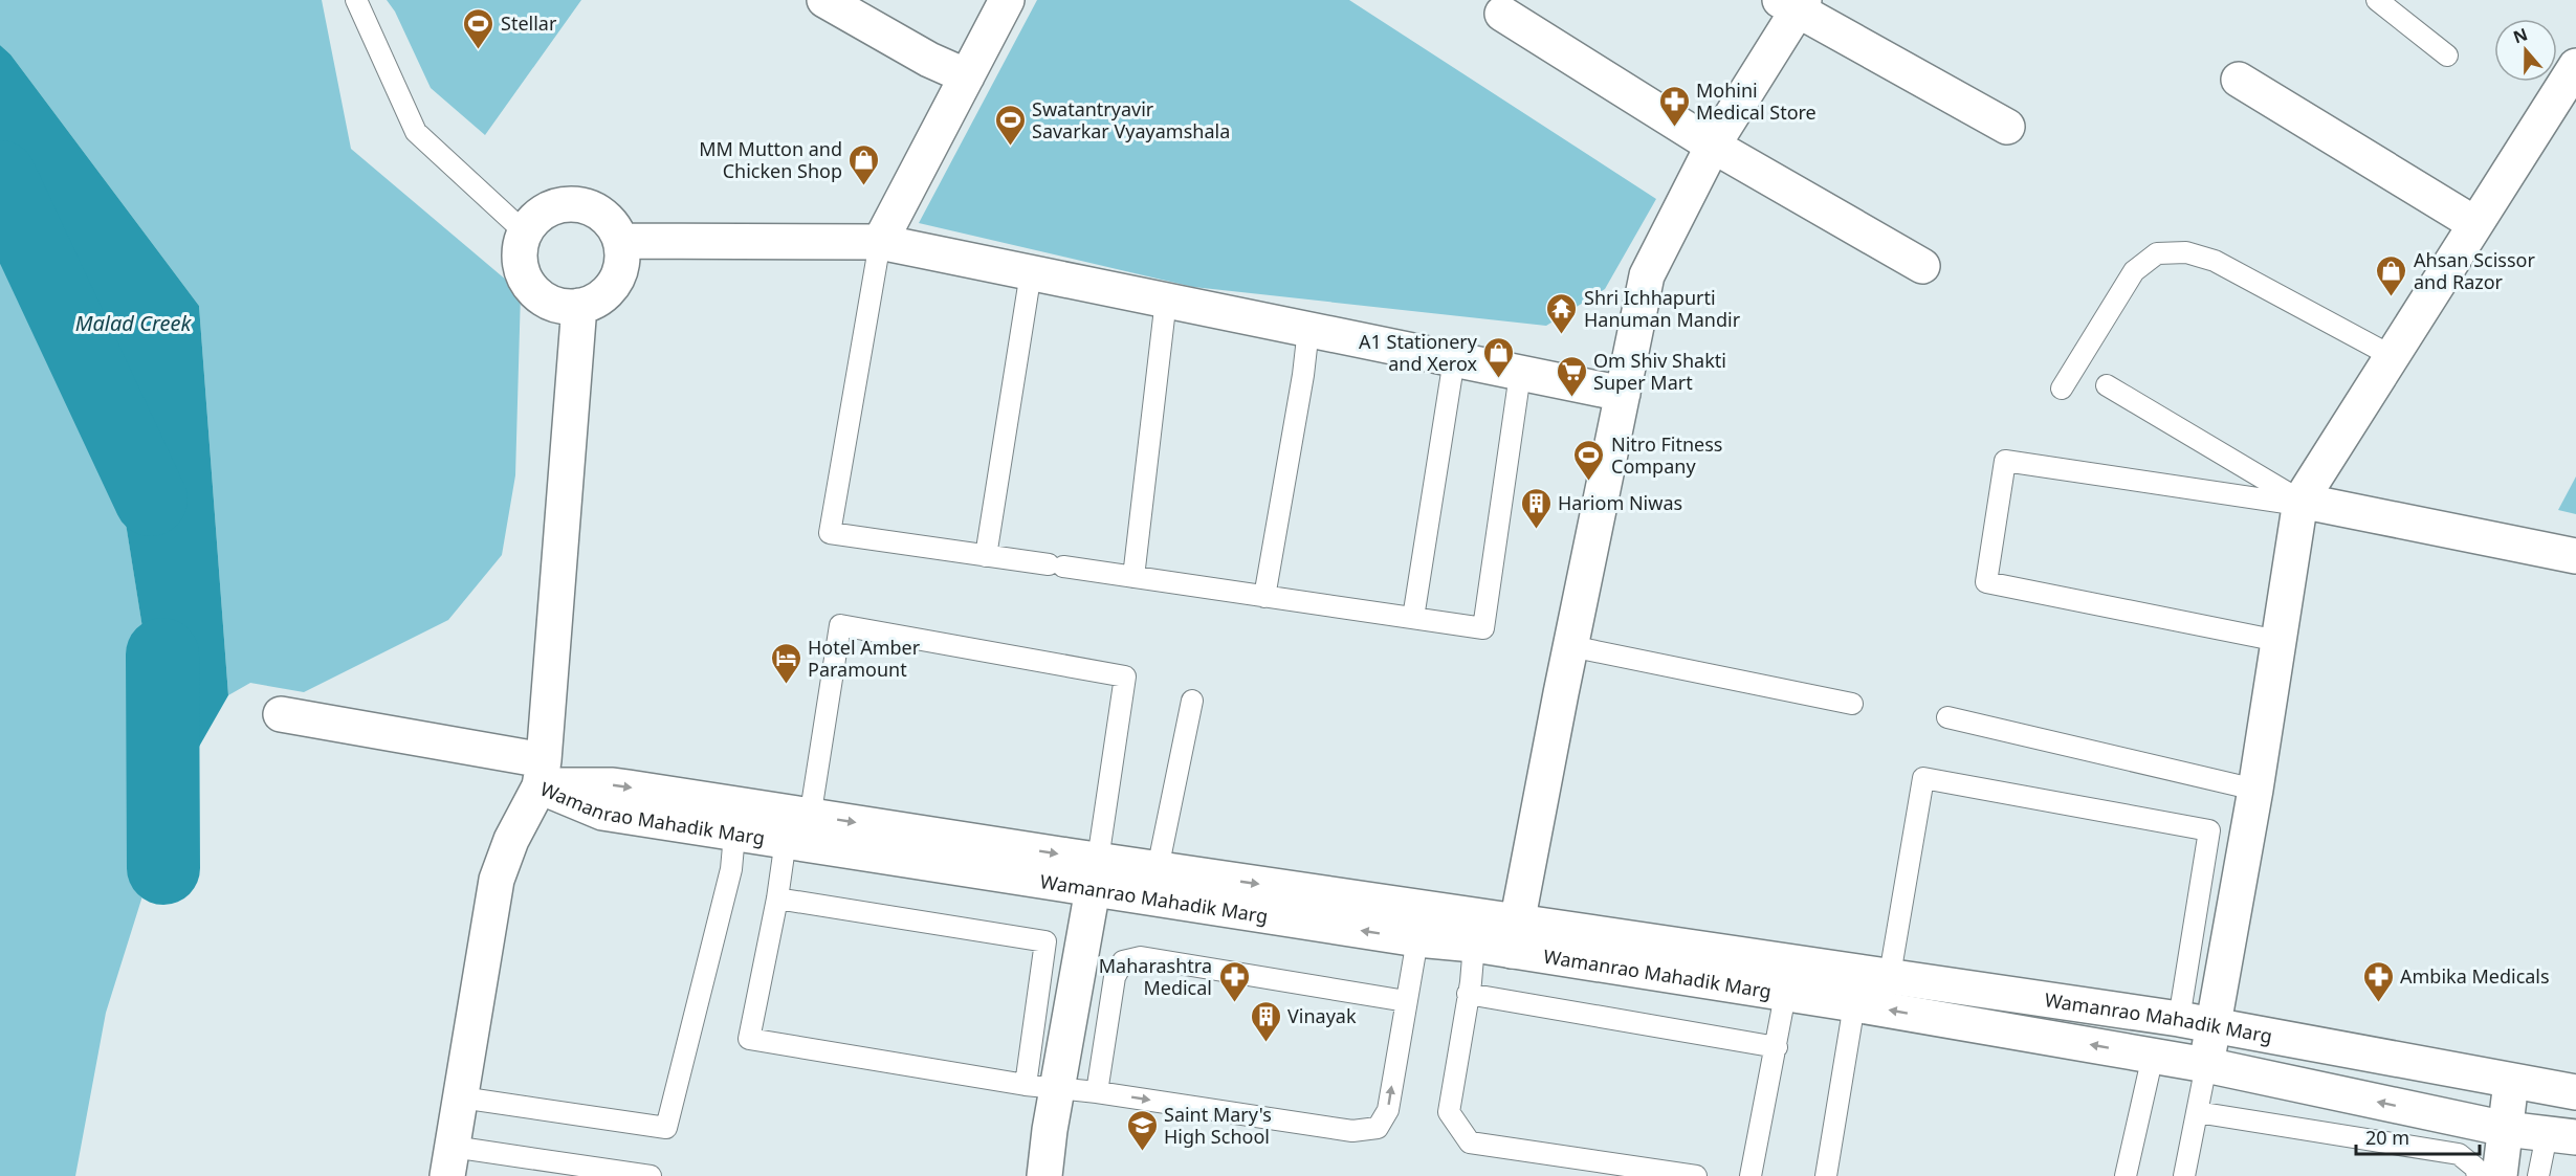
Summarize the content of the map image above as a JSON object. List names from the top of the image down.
{
  "streets": {
    "street": ["Wamanrao Mahadik Marg"]
  },
  "water": ["Malad Creek"],
  "places": {
    "sports": ["Stellar", "Swatantryavir Savarkar Vyayamshala", "Nitro Fitness Company"],
    "pharmacy": ["Mohini Medical Store", "Maharashtra Medical", "Ambika Medicals"],
    "shop": ["MM Mutton and Chicken Shop", "Ahsan Scissor and Razor", "A1 Stationery and Xerox"],
    "temple": ["Shri Ichhapurti Hanuman Mandir"],
    "supermarket": ["Om Shiv Shakti Super Mart"],
    "building": ["Hariom Niwas", "Vinayak"],
    "hotel": ["Hotel Amber Paramount"],
    "school or university": ["Saint Mary's High School"]
  },
  "scale_bar": "20 m",
  "north": "top"
}
